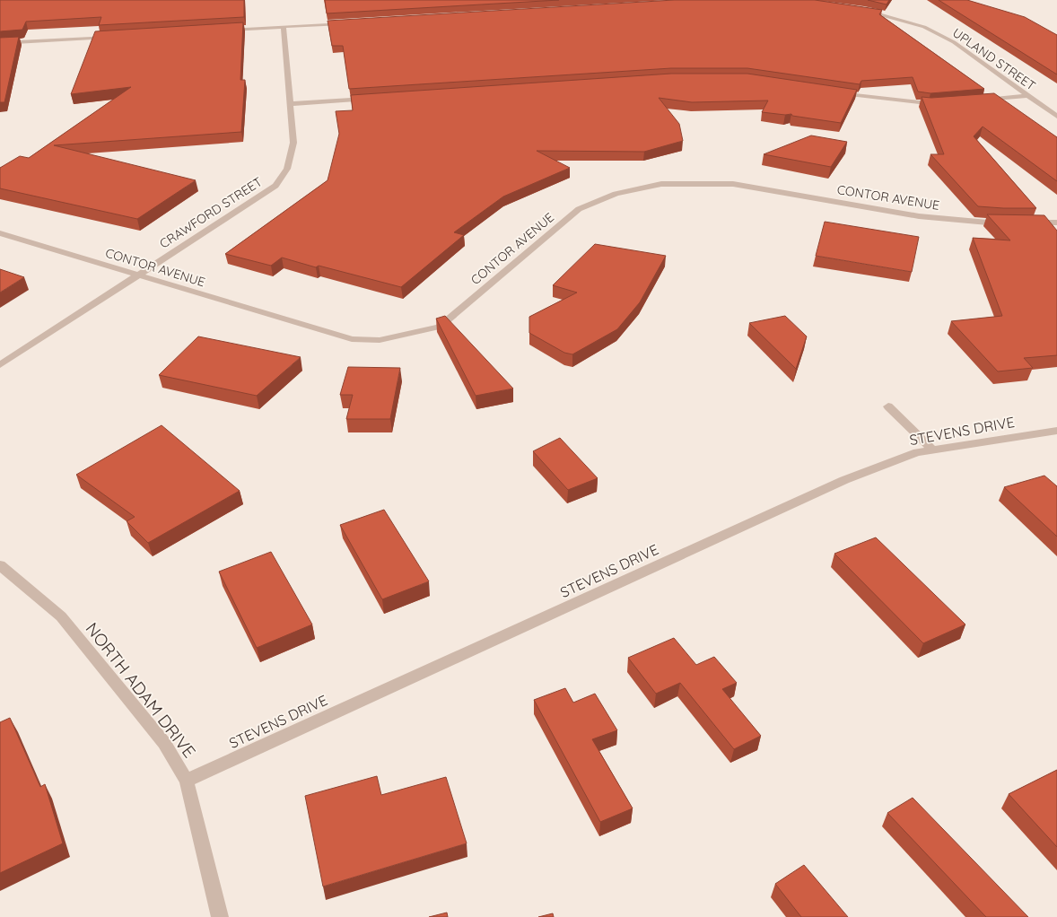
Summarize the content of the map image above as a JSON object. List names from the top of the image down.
{
  "streets": {
    "street": [
      "UPLAND STREET",
      "CONTOR AVENUE",
      "CRAWFORD STREET",
      "STEVENS DRIVE",
      "NORTH ADAM DRIVE"
    ]
  },
  "crossings": [
    ["CONTOR AVENUE", "CRAWFORD STREET"],
    ["STEVENS DRIVE", "NORTH ADAM DRIVE"]
  ]
}
